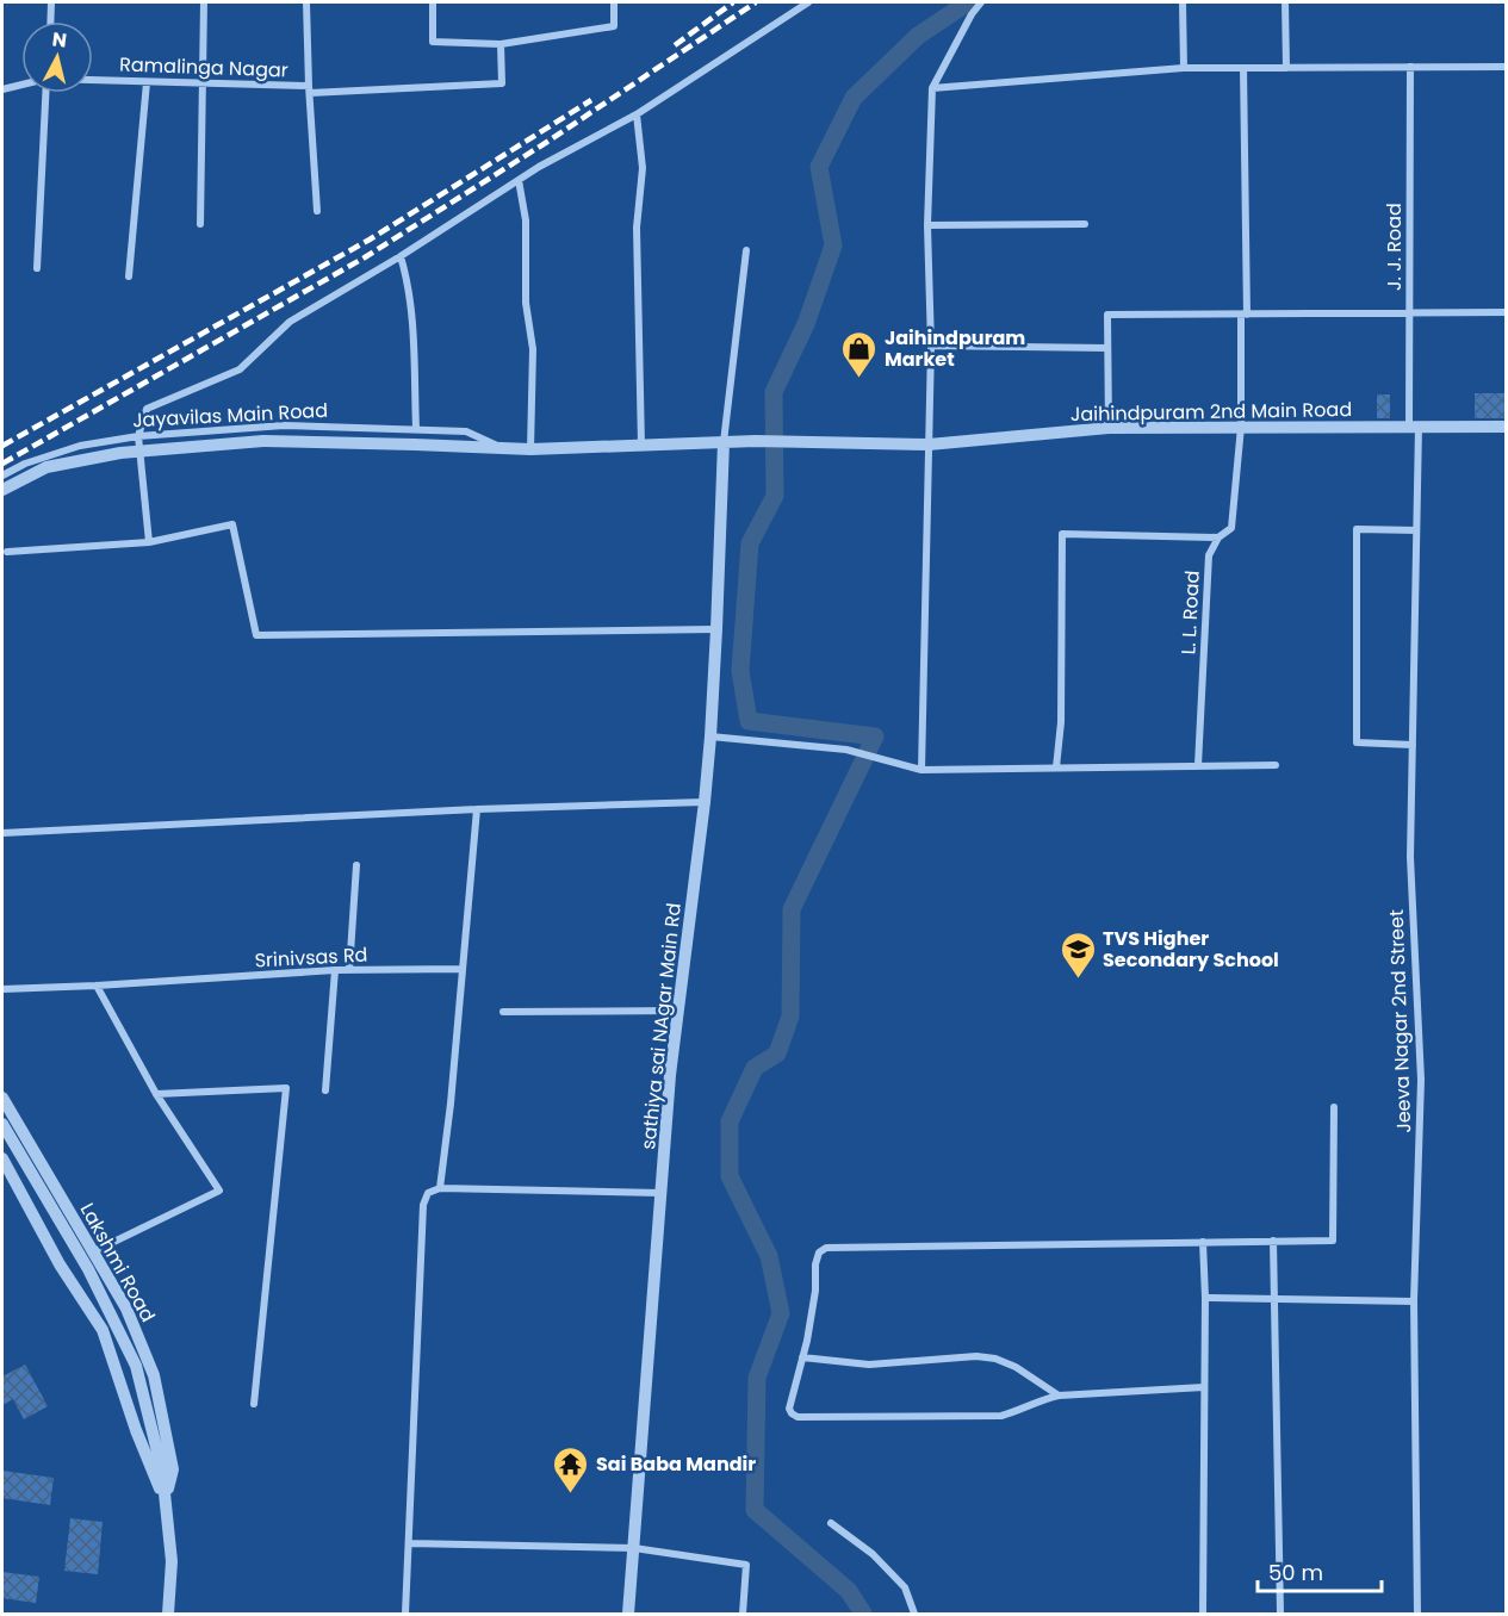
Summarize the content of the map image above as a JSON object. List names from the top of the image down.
{
  "streets": {
    "street": [
      "Ramalinga Nagar",
      "J. J. Road",
      "Jaihindpuram 2nd Main Road",
      "Jayavilas Main Road",
      "L. L. Road",
      "Srinivsas Rd",
      "Jeeva Nagar 2nd Street",
      "sathiya sai NAgar Main Rd",
      "Lakshmi Road"
    ]
  },
  "crossings": [
    ["J. J. Road", "Jaihindpuram 2nd Main Road"],
    ["J. J. Road", "Jeeva Nagar 2nd Street"],
    ["Jaihindpuram 2nd Main Road", "Jayavilas Main Road"],
    ["Jaihindpuram 2nd Main Road", "L. L. Road"],
    ["Jaihindpuram 2nd Main Road", "Jeeva Nagar 2nd Street"],
    ["Jayavilas Main Road", "sathiya sai NAgar Main Rd"]
  ],
  "places": {
    "shop": ["Jaihindpuram Market"],
    "school or university": ["TVS Higher Secondary School"],
    "temple": ["Sai Baba Mandir"]
  },
  "scale_bar": "50 m",
  "north": "top"
}
